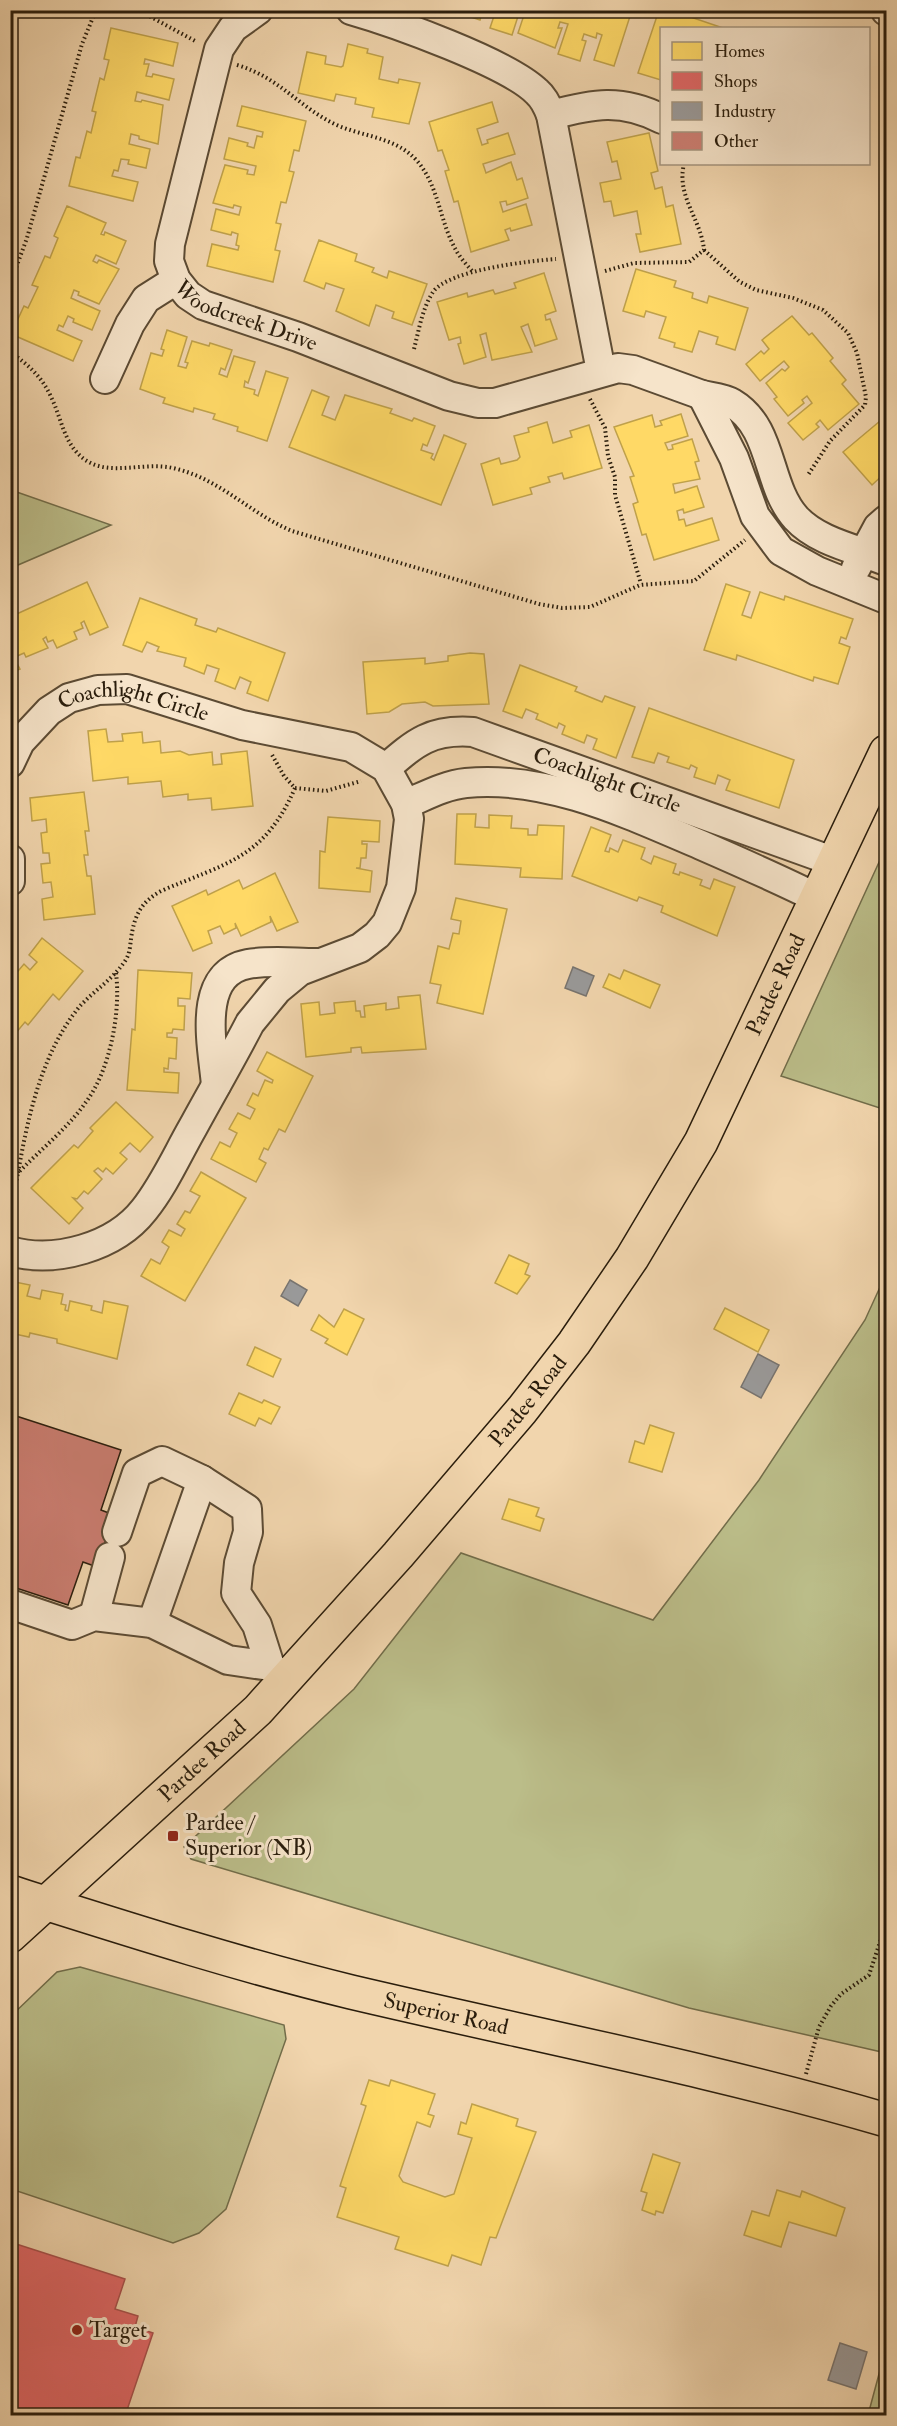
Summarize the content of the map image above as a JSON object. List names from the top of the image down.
{
  "streets": {
    "main road": ["Pardee Road", "Superior Road"],
    "street": ["Woodcreek Drive", "Coachlight Circle"]
  },
  "crossings": [
    ["Coachlight Circle", "Pardee Road"],
    ["Pardee Road", "Superior Road"]
  ],
  "places": {
    "transit": ["Pardee / Superior (NB)"],
    "other": ["Target"]
  },
  "legend": [
    "Homes",
    "Shops",
    "Industry",
    "Other"
  ]
}
